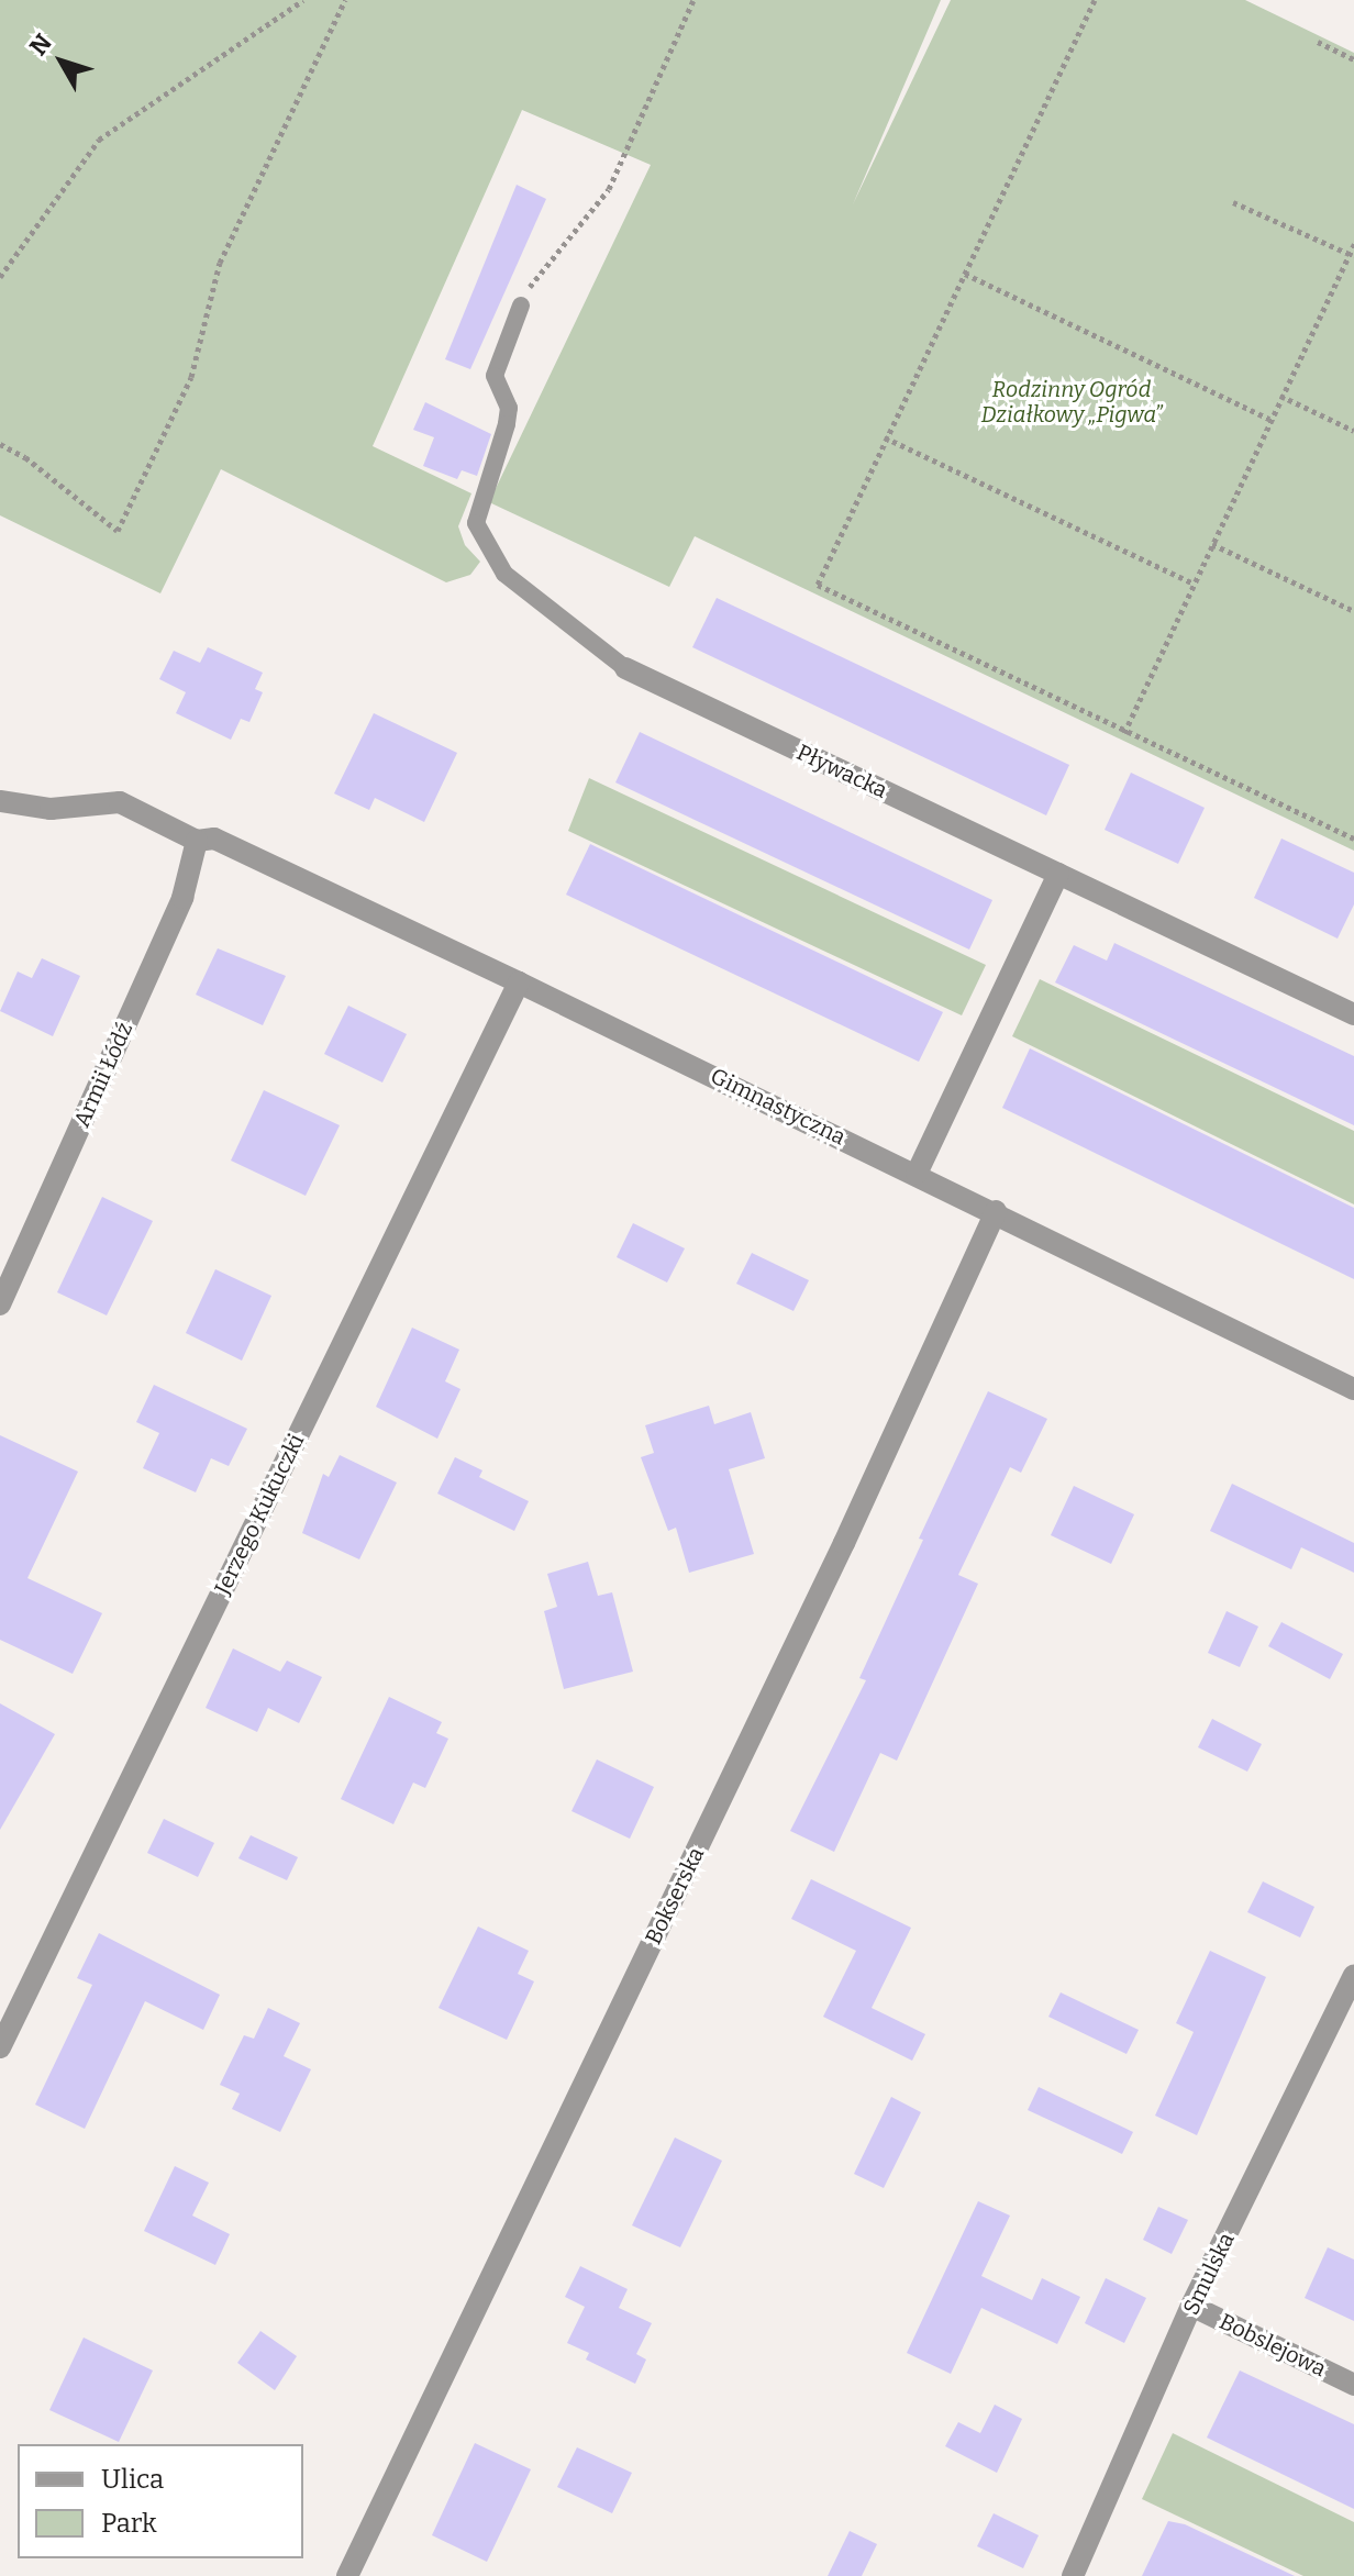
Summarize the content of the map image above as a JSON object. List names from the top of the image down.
{
  "streets": {
    "street": [
      "Pływacka",
      "Armii Łódź",
      "Gimnastyczna",
      "Jerzego Kukuczki",
      "Bokserska",
      "Smulska",
      "Bobslejowa"
    ]
  },
  "crossings": [
    ["Armii Łódź", "Gimnastyczna"],
    ["Gimnastyczna", "Jerzego Kukuczki"],
    ["Gimnastyczna", "Bokserska"],
    ["Smulska", "Bobslejowa"]
  ],
  "parks": ["Rodzinny Ogród Działkowy „Pigwa”"],
  "legend": ["Ulica", "Park"],
  "north": "top left"
}
